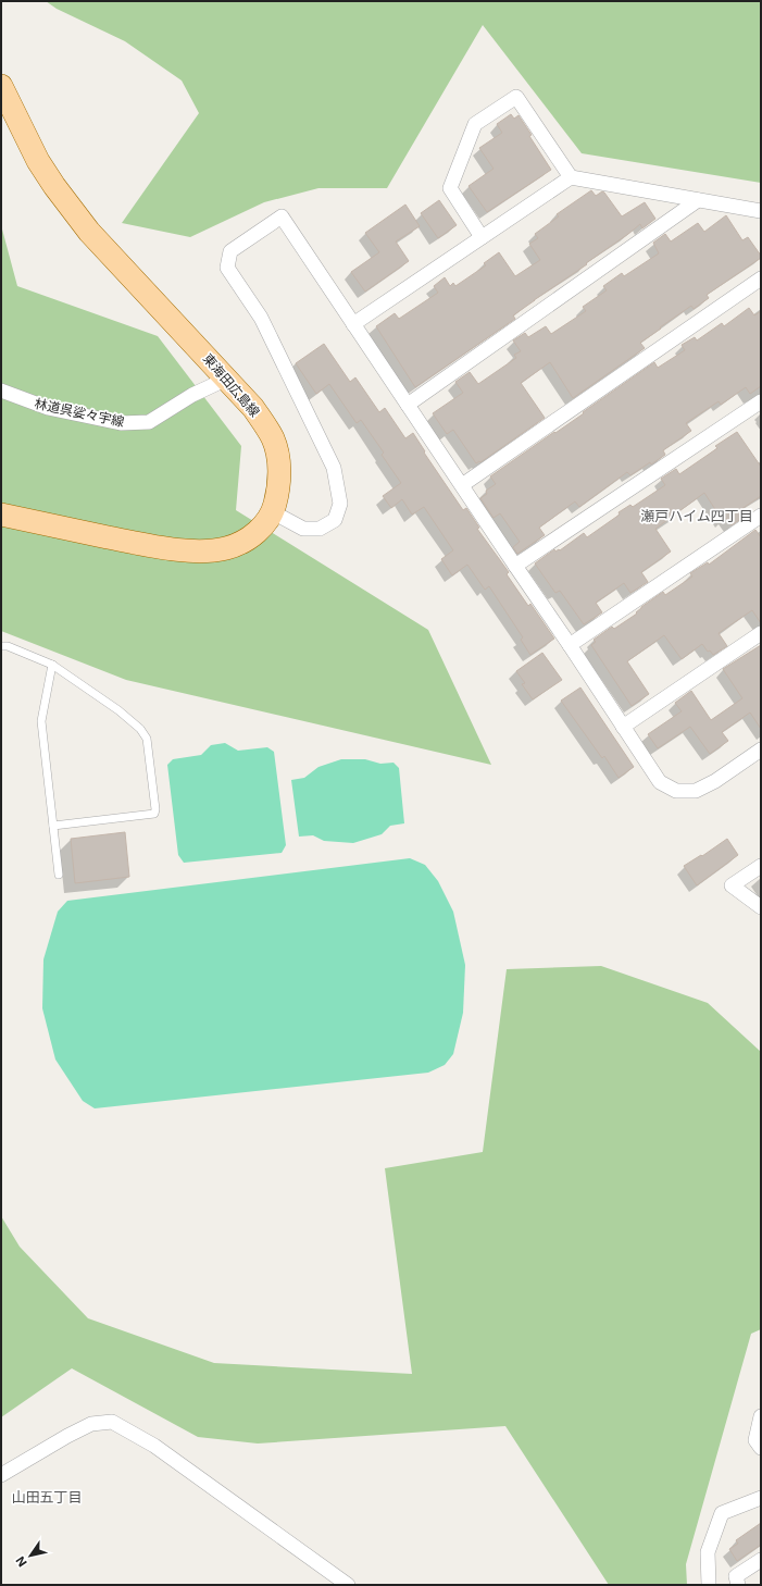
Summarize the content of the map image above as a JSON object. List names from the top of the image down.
{
  "streets": {
    "main road": ["東海田広島線"],
    "street": ["林道呉娑々宇線"]
  },
  "crossings": [
    ["東海田広島線", "林道呉娑々宇線"]
  ],
  "districts": ["瀬戸ハイム四丁目", "山田五丁目"],
  "north": "bottom left"
}
